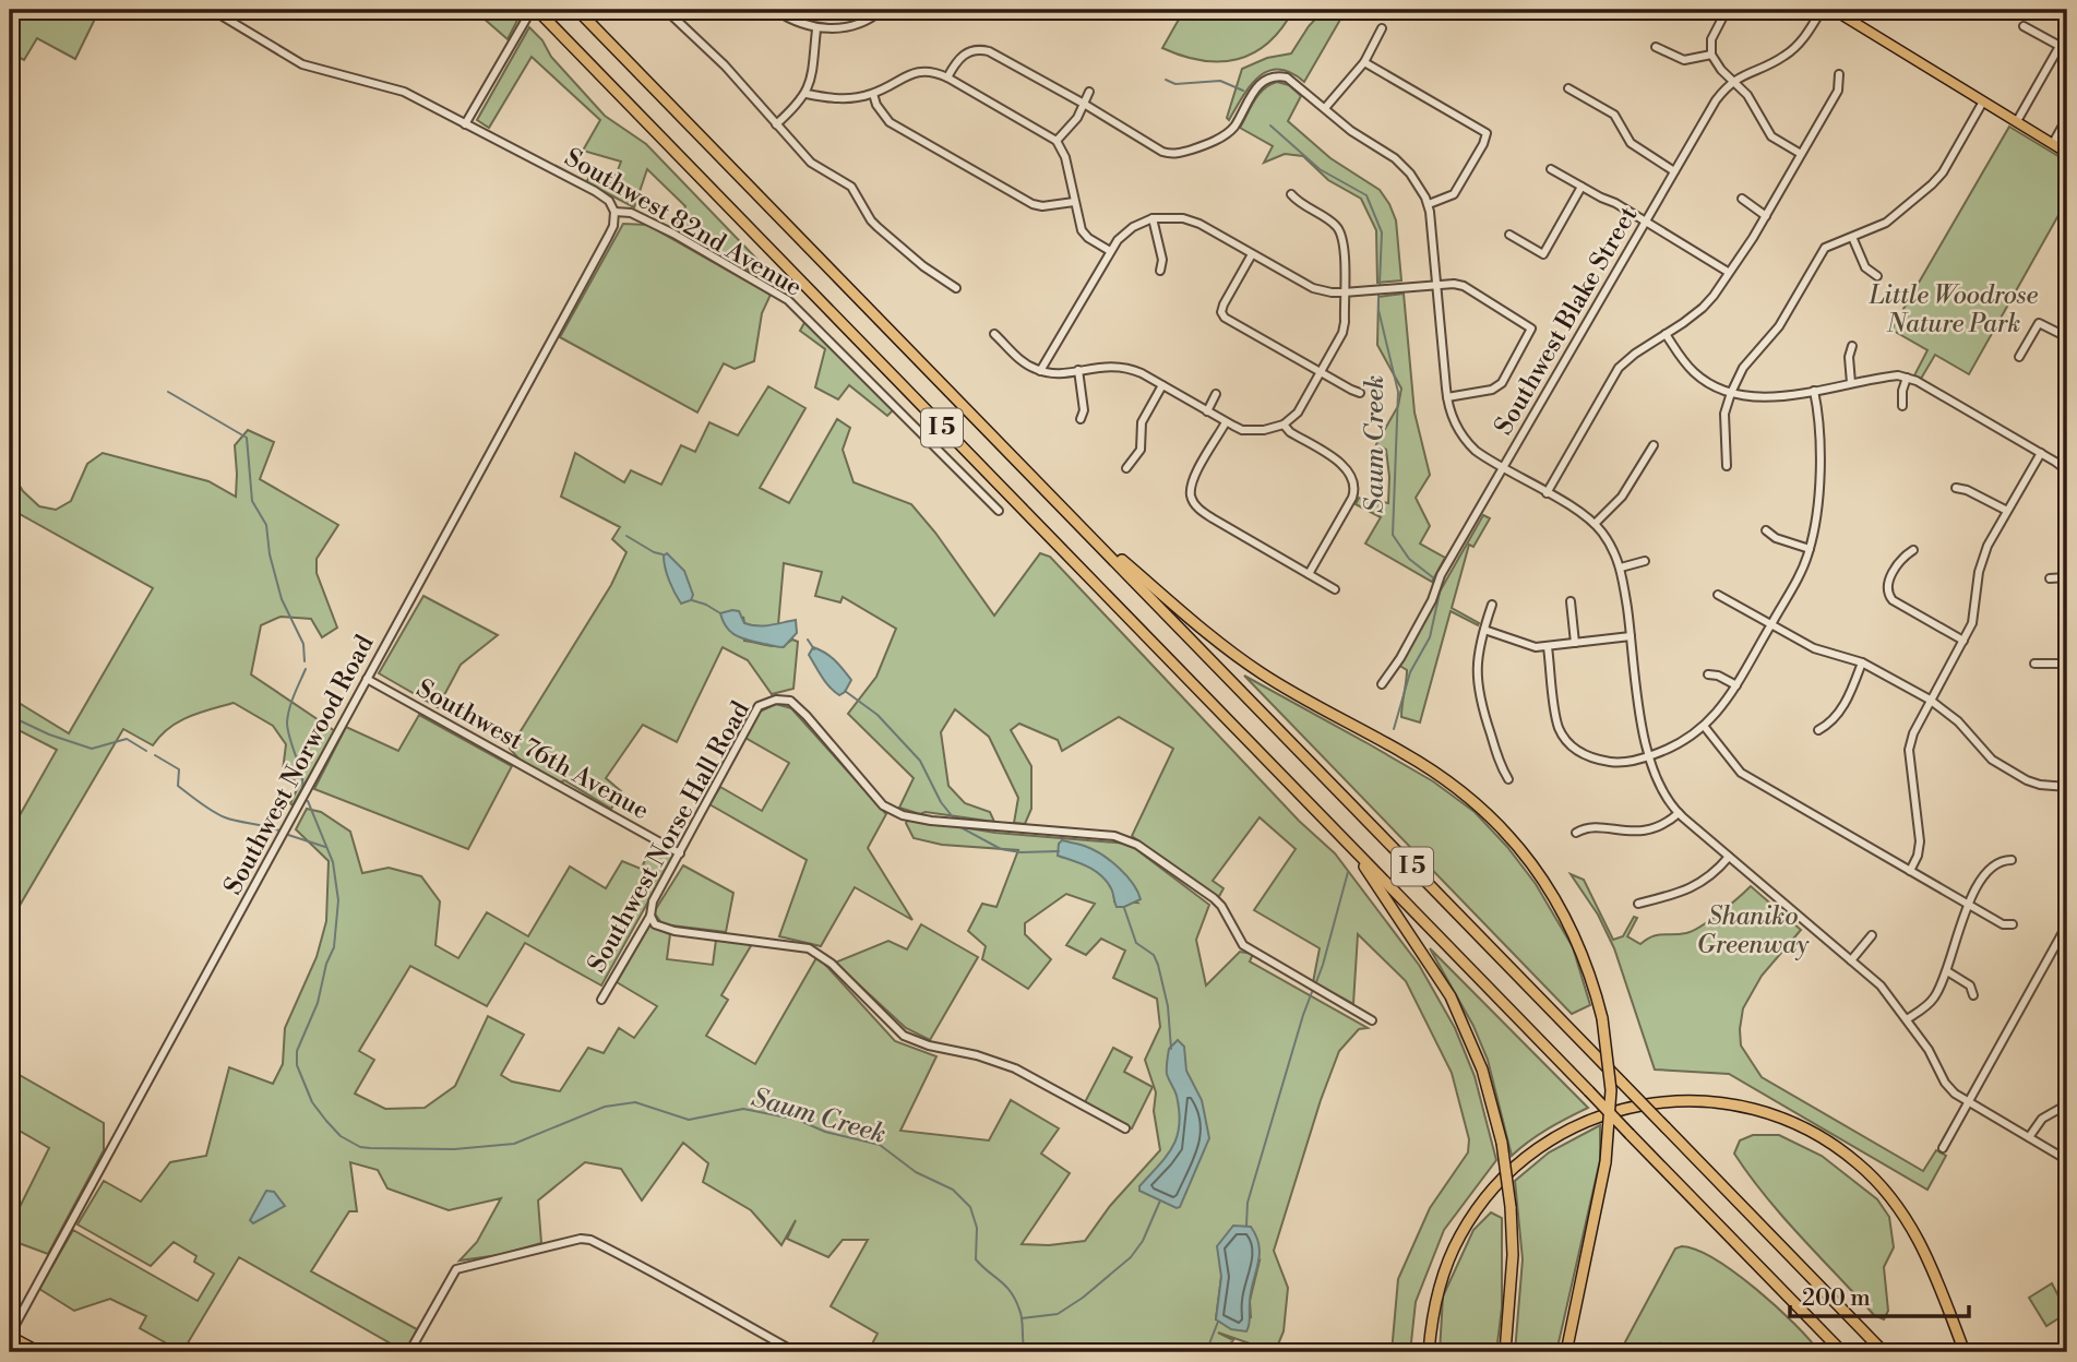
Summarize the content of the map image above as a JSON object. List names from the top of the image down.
{
  "streets": {
    "highway": ["I 5"],
    "street": [
      "Southwest 82nd Avenue",
      "Southwest Blake Street",
      "Southwest 76th Avenue",
      "Southwest Norwood Road",
      "Southwest Norse Hall Road"
    ]
  },
  "crossings": [
    ["Southwest 82nd Avenue", "Southwest Norwood Road"],
    ["Southwest 76th Avenue", "Southwest Norwood Road"],
    ["Southwest 76th Avenue", "Southwest Norse Hall Road"]
  ],
  "water": ["Saum Creek"],
  "parks": ["Little Woodrose Nature Park", "Shaniko Greenway"],
  "scale_bar": "200 m"
}
